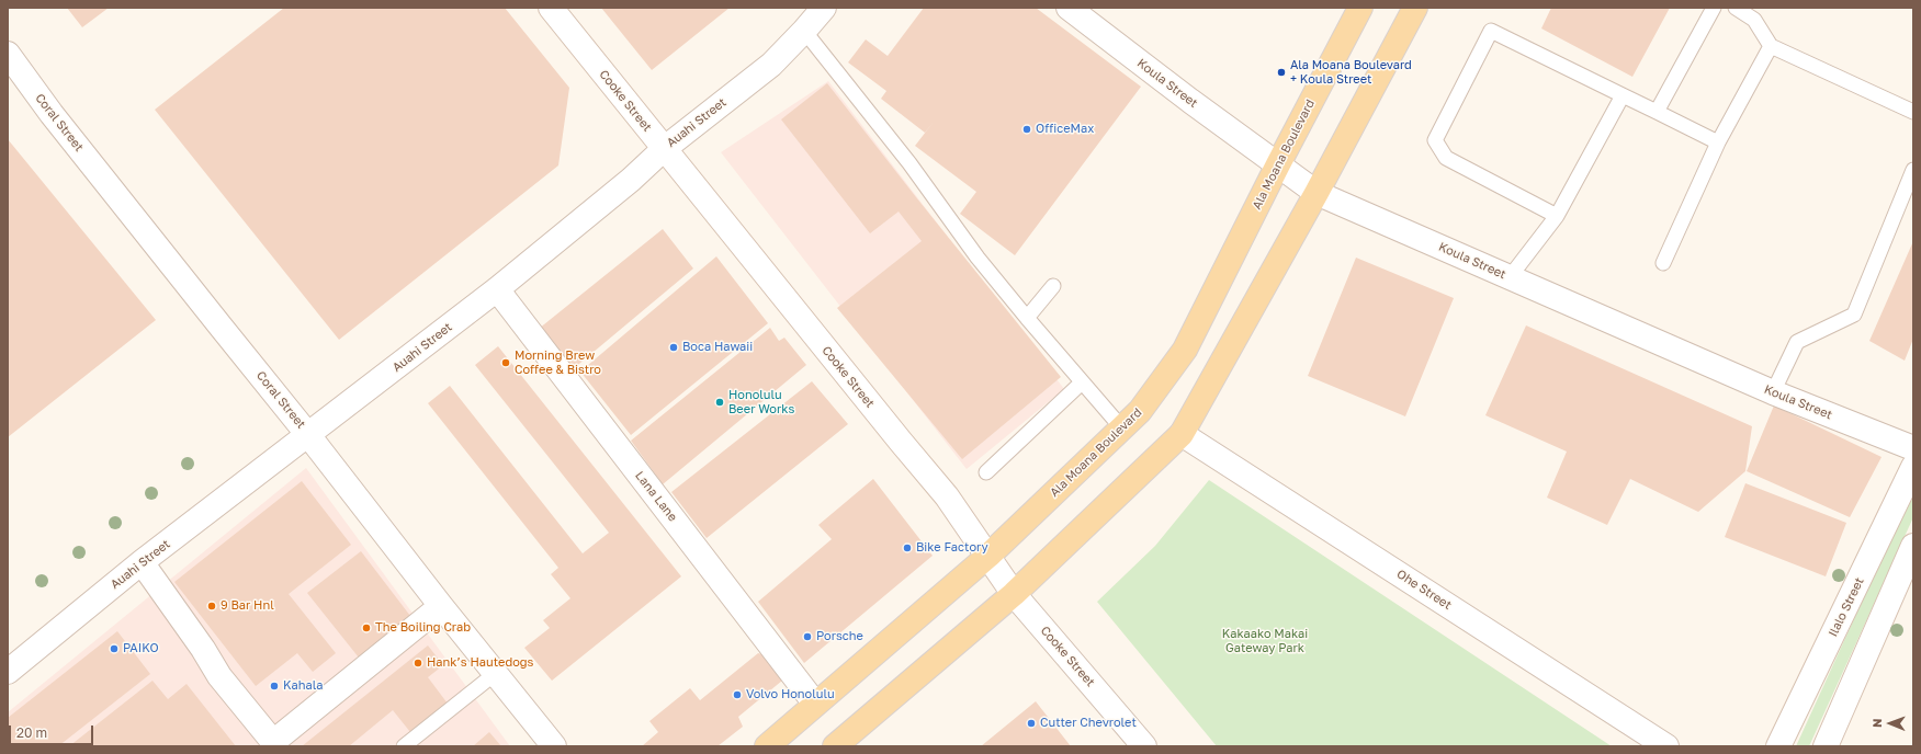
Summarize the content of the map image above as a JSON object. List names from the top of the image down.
{
  "streets": {
    "main road": ["Ala Moana Boulevard"],
    "street": [
      "Koula Street",
      "Cooke Street",
      "Coral Street",
      "Auahi Street",
      "Lana Lane",
      "Ohe Street",
      "Ilalo Street"
    ]
  },
  "crossings": [
    ["Koula Street", "Ala Moana Boulevard"],
    ["Cooke Street", "Auahi Street"],
    ["Cooke Street", "Ala Moana Boulevard"],
    ["Coral Street", "Auahi Street"],
    ["Auahi Street", "Lana Lane"],
    ["Ala Moana Boulevard", "Lana Lane"]
  ],
  "parks": ["Kakaako Makai Gateway Park"],
  "places": [
    "Ala Moana Boulevard + Koula Street",
    "OfficeMax",
    "Boca Hawaii",
    "Morning Brew Coffee & Bistro",
    "Honolulu Beer Works",
    "Bike Factory",
    "9 Bar Hnl",
    "The Boiling Crab",
    "Porsche",
    "PAIKO",
    "Hank’s Hautedogs",
    "Kahala",
    "Volvo Honolulu",
    "Cutter Chevrolet"
  ],
  "scale_bar": "20 m",
  "north": "left"
}
